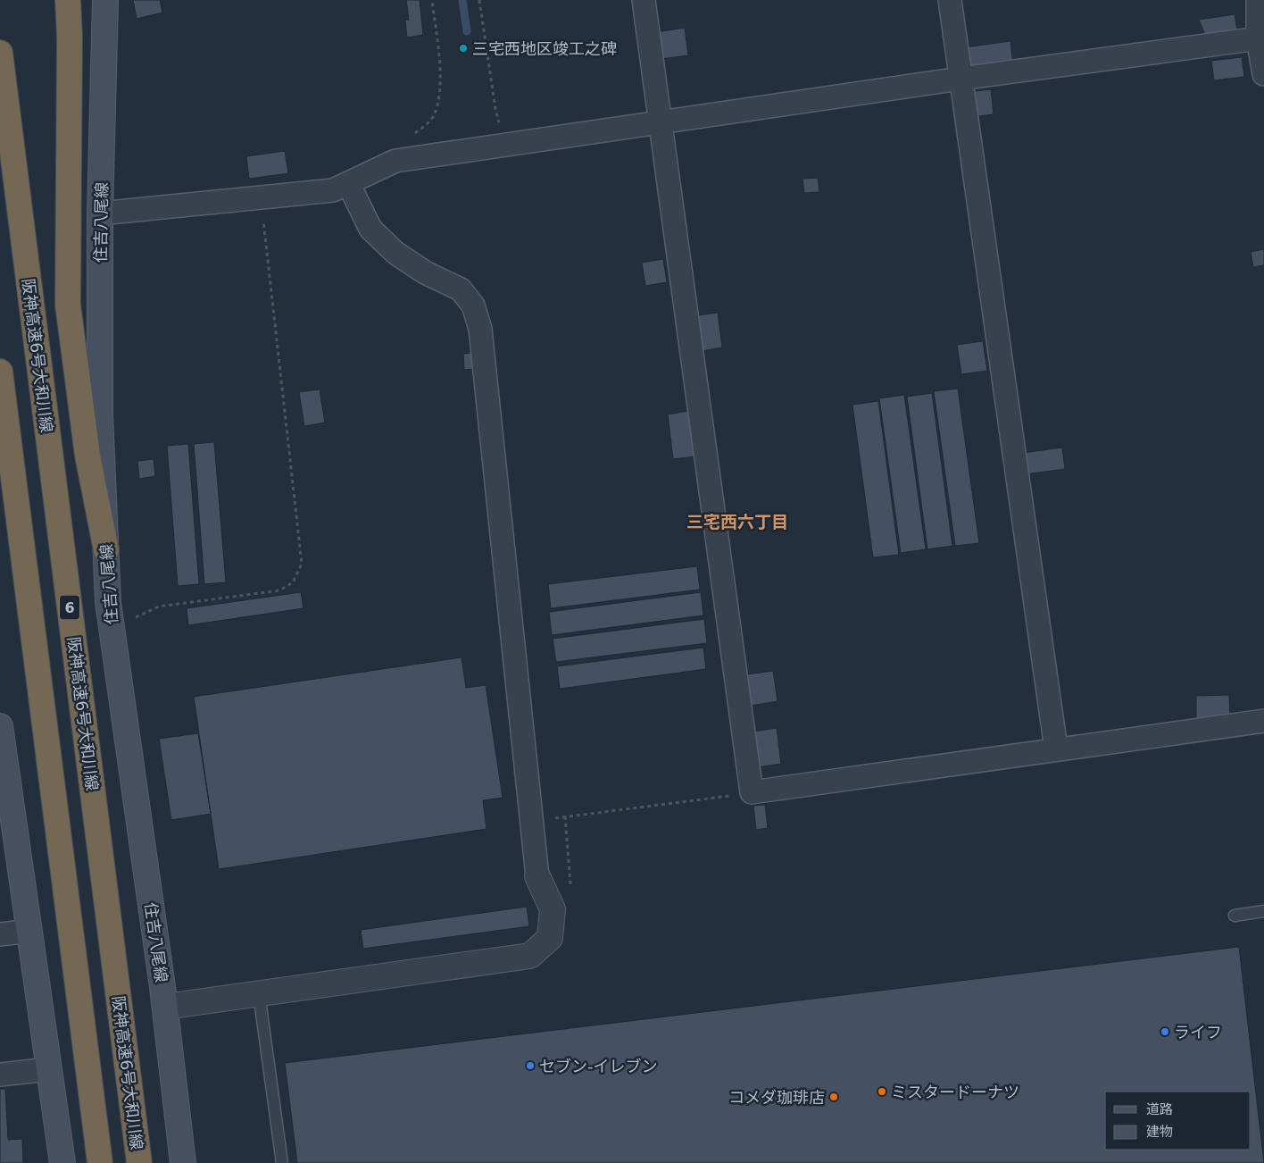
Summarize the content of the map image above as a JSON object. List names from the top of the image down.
{
  "streets": {
    "highway": ["阪神高速6号大和川線", "6"],
    "main road": ["住吉八尾線"]
  },
  "districts": ["三宅西六丁目"],
  "places": [
    "三宅西地区竣工之碑",
    "ライフ",
    "セブン-イレブン",
    "ミスタードーナツ",
    "コメダ珈琲店"
  ],
  "legend": ["道路", "建物"]
}
